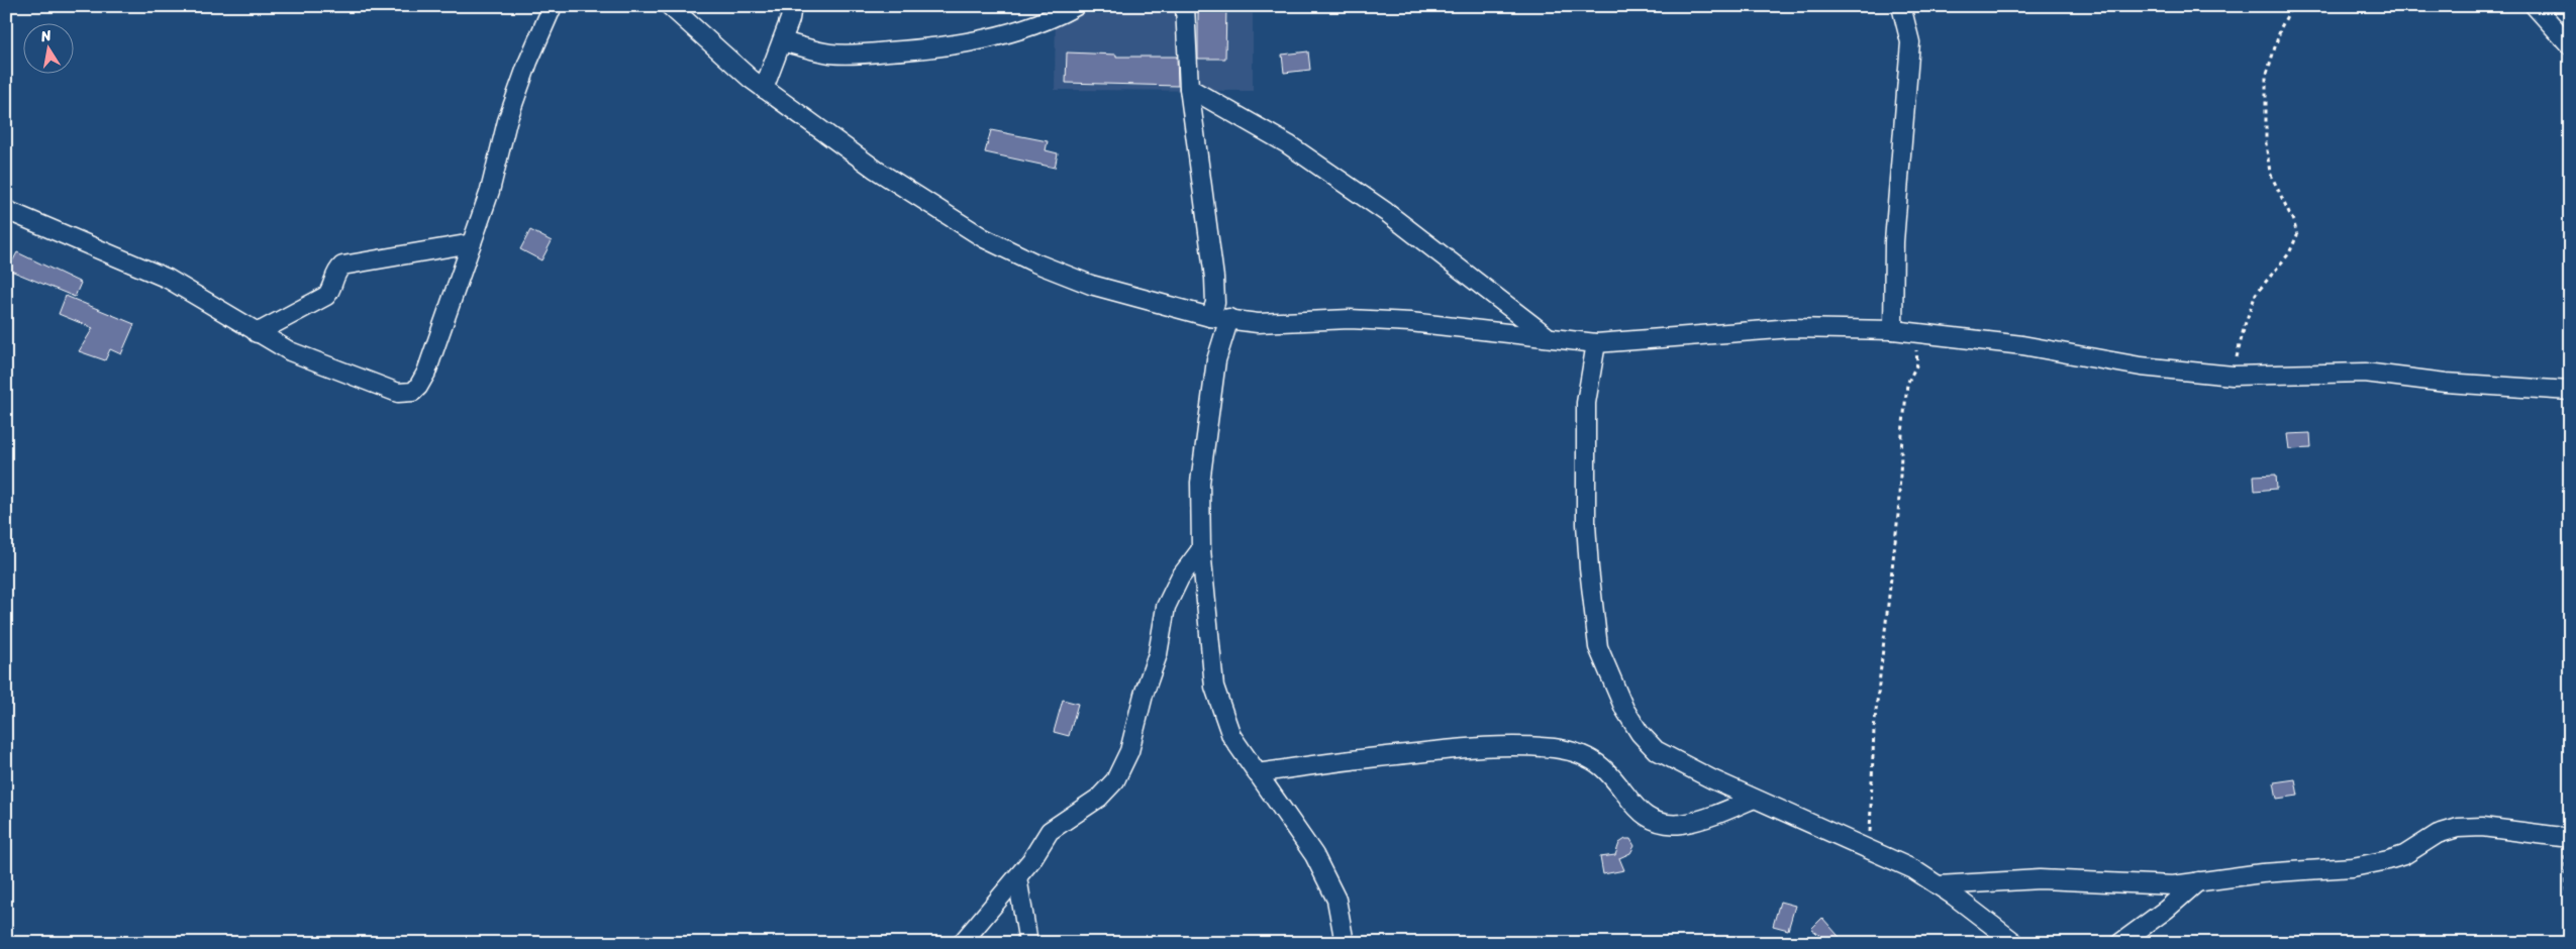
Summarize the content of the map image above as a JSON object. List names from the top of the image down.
{
  "north": "top"
}
